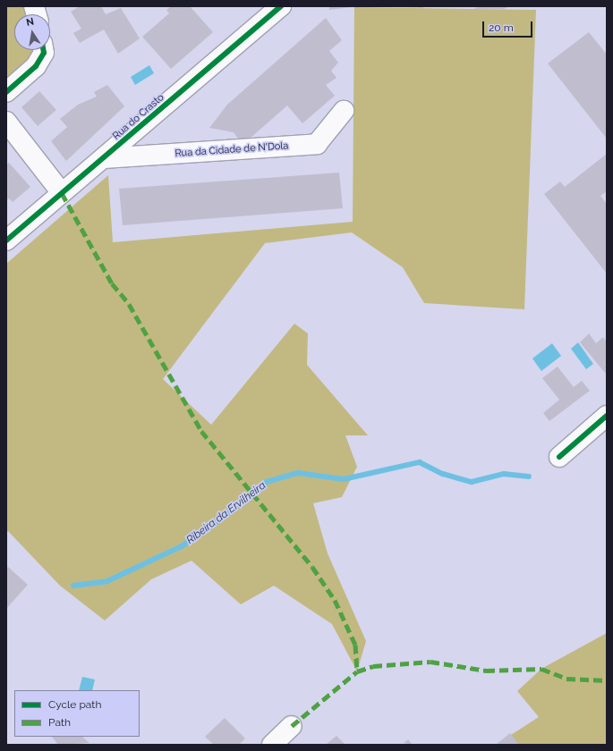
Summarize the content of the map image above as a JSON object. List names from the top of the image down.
{
  "streets": {
    "street": ["Rua do Crasto", "Rua da Cidade de N'Dola"]
  },
  "crossings": [
    ["Rua do Crasto", "Rua da Cidade de N'Dola"]
  ],
  "water": ["Ribeira da Ervilheira"],
  "legend": ["Cycle path", "Path"],
  "scale_bar": "20 m",
  "north": "top"
}
